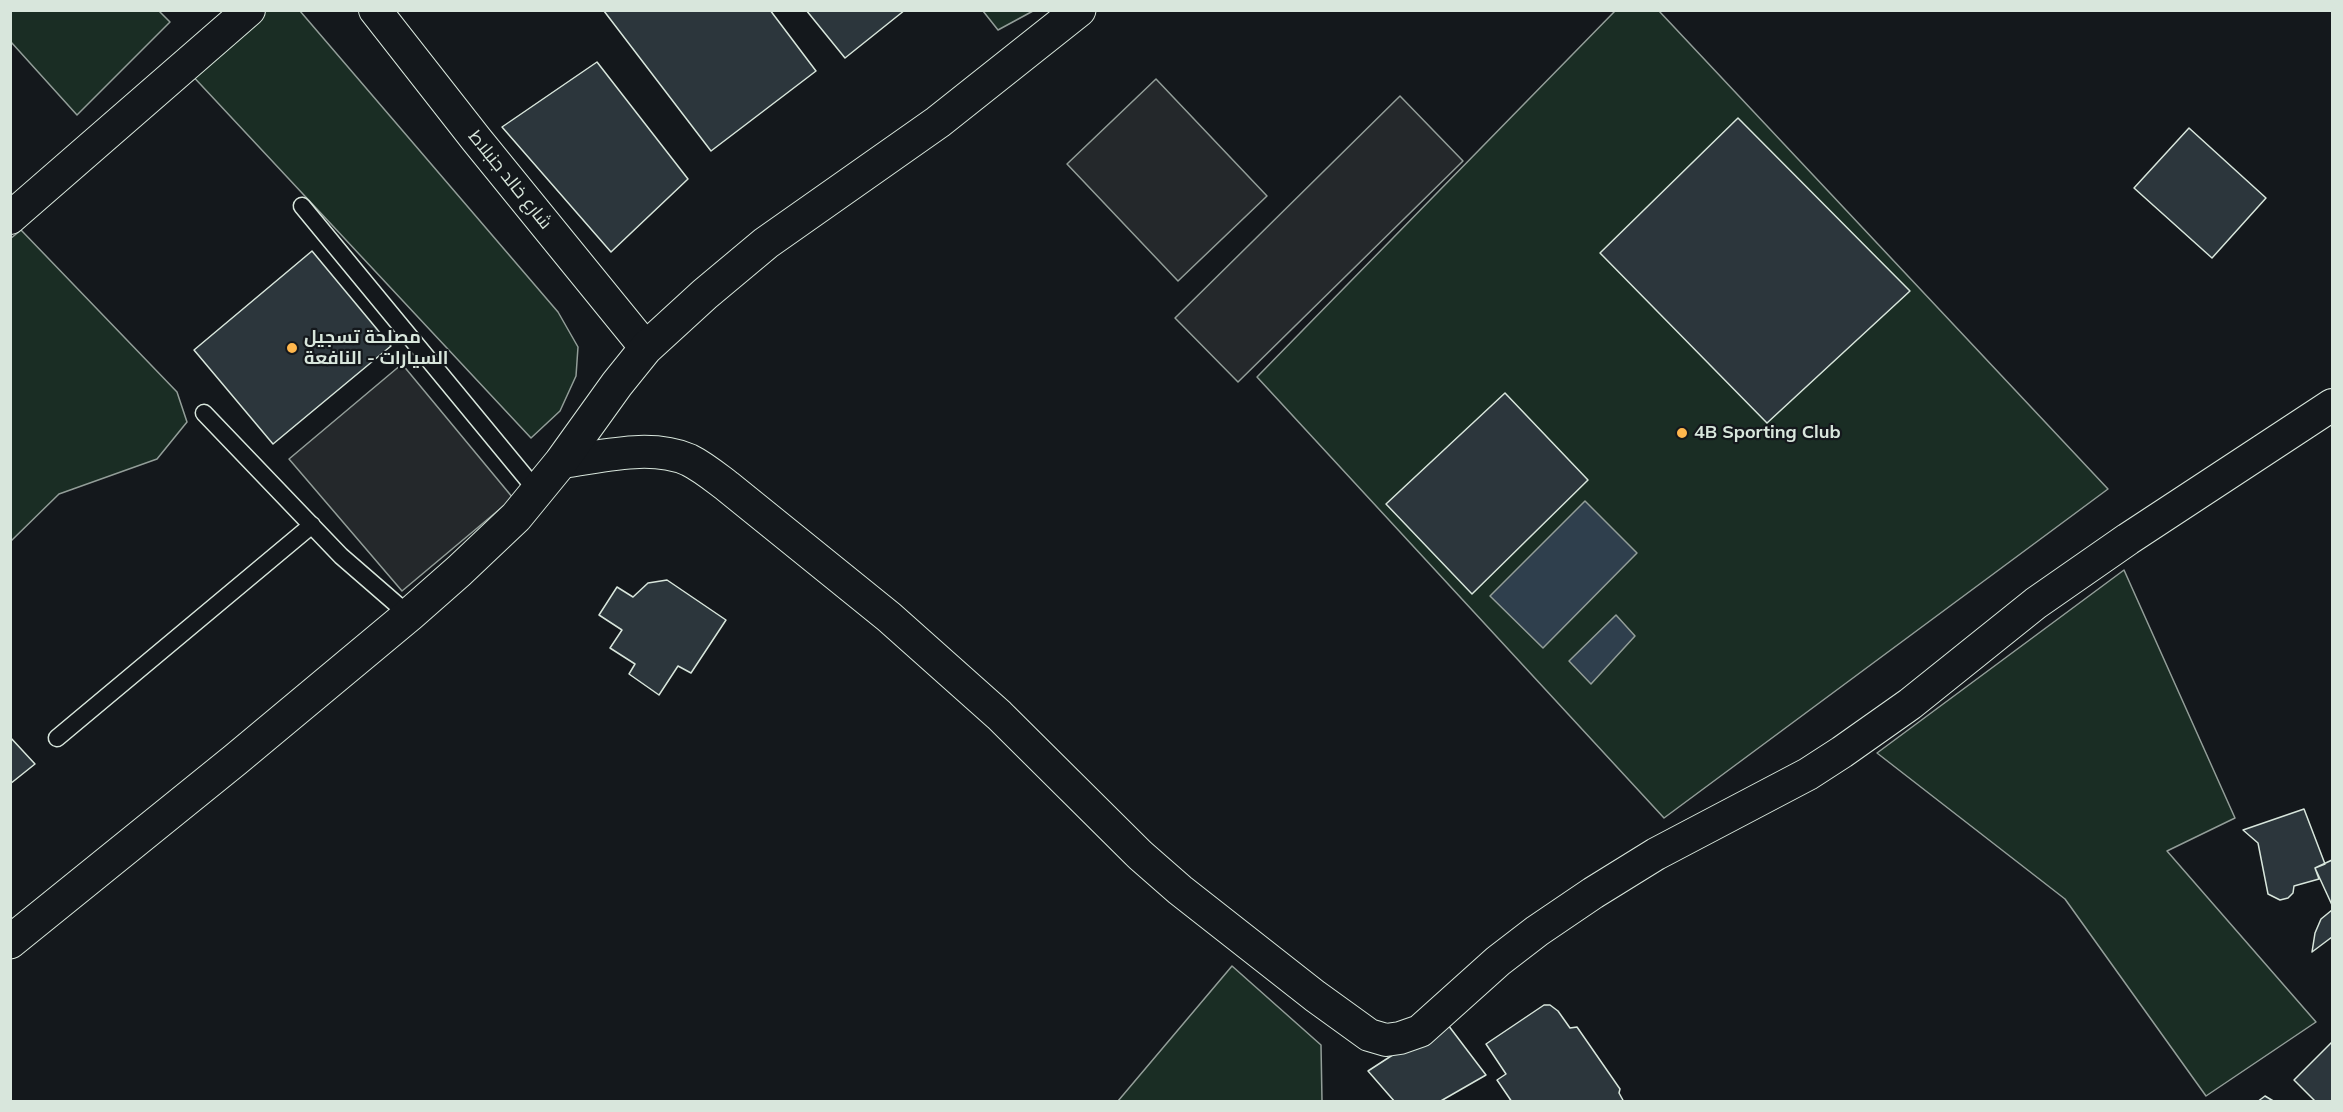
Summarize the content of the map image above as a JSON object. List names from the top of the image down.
{
  "streets": {
    "street": ["شارع خالد جنبلاط"]
  },
  "places": ["مصلحة تسجيل السيارات - النافعة", "4B Sporting Club"]
}
